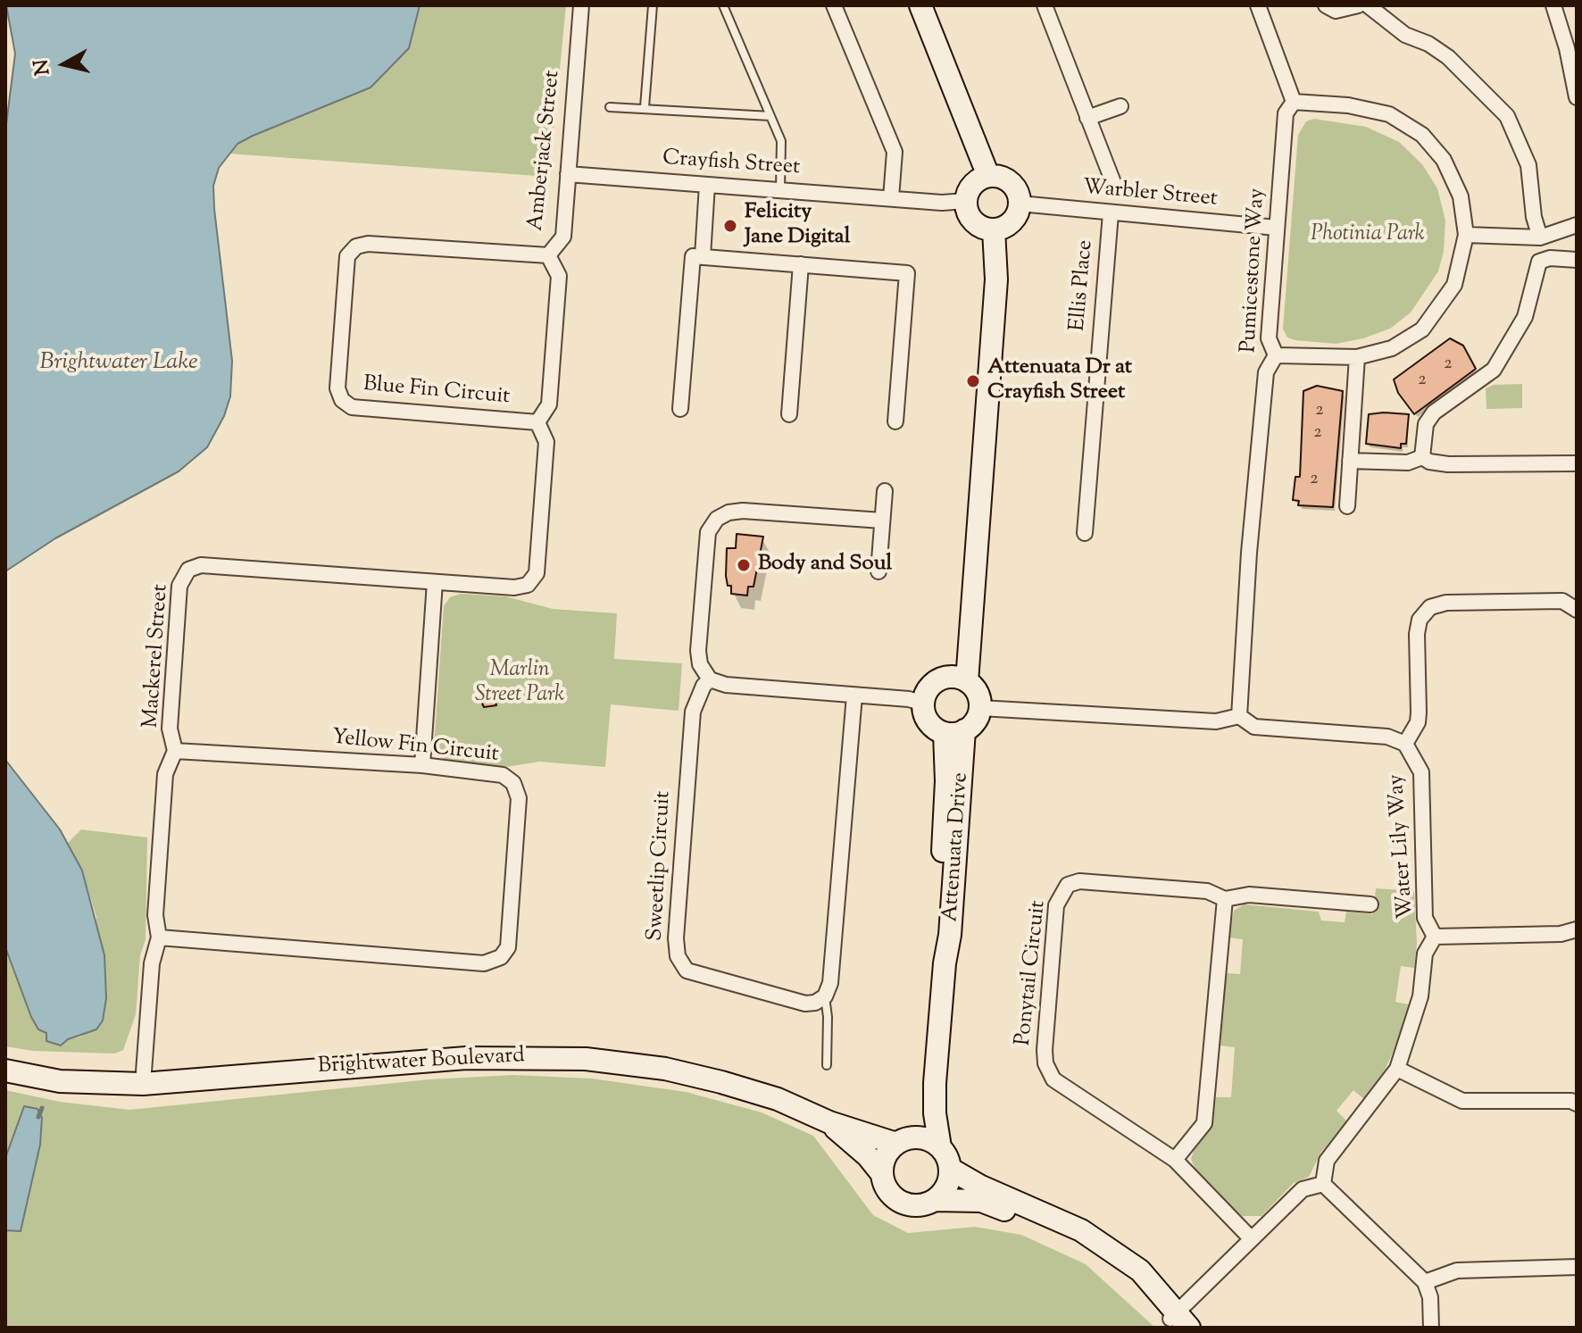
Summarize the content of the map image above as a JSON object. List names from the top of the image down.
{
  "streets": {
    "street": [
      "Amberjack Street",
      "Crayfish Street",
      "Warbler Street",
      "Pumicestone Way",
      "Ellis Place",
      "Blue Fin Circuit",
      "Mackerel Street",
      "Yellow Fin Circuit",
      "Water Lily Way",
      "Attenuata Drive",
      "Sweetlip Circuit",
      "Ponytail Circuit",
      "Brightwater Boulevard"
    ]
  },
  "crossings": [
    ["Amberjack Street", "Crayfish Street"],
    ["Amberjack Street", "Blue Fin Circuit"],
    ["Amberjack Street", "Mackerel Street"],
    ["Crayfish Street", "Warbler Street"],
    ["Warbler Street", "Pumicestone Way"],
    ["Warbler Street", "Ellis Place"],
    ["Pumicestone Way", "Water Lily Way"],
    ["Blue Fin Circuit", "Mackerel Street"],
    ["Mackerel Street", "Yellow Fin Circuit"],
    ["Mackerel Street", "Brightwater Boulevard"],
    ["Water Lily Way", "Attenuata Drive"],
    ["Attenuata Drive", "Brightwater Boulevard"]
  ],
  "water": ["Brightwater Lake"],
  "parks": ["Photinia Park", "Marlin Street Park"],
  "places": ["Felicity Jane Digital", "Attenuata Dr at Crayfish Street", "Body and Soul"],
  "house_numbers": [
    "2",
    "2",
    "2",
    "2",
    "2"
  ],
  "north": "left"
}
